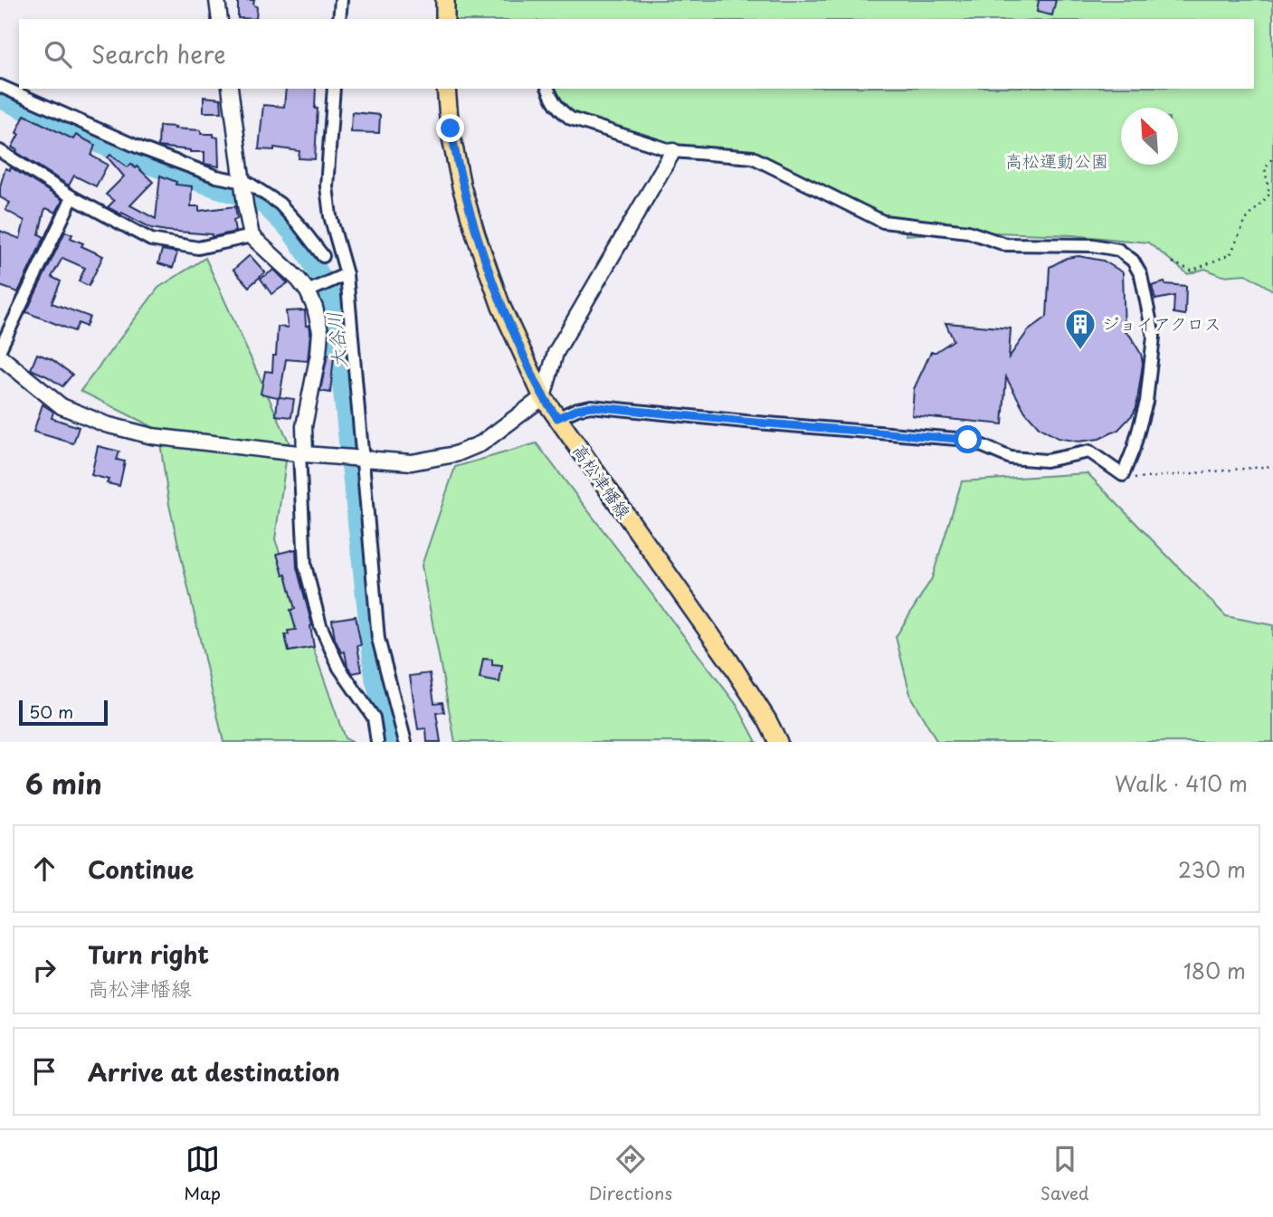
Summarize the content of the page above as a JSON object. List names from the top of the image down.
{
  "streets": {
    "main road": ["高松津幡線"]
  },
  "water": ["大谷川"],
  "parks": ["高松運動公園"],
  "places": {
    "building": ["ジョイアクロス"]
  },
  "scale_bar": "50 m",
  "north": "top left",
  "page": {
    "search": "Search here",
    "scale": "50 m",
    "heading": ["6 min", "Walk · 410 m"],
    "list": [
      ["Continue", "230 m"],
      ["Turn right", "高松津幡線", "180 m"],
      "Arrive at destination"
    ],
    "nav": ["Map", "Directions", "Saved"]
  }
}
